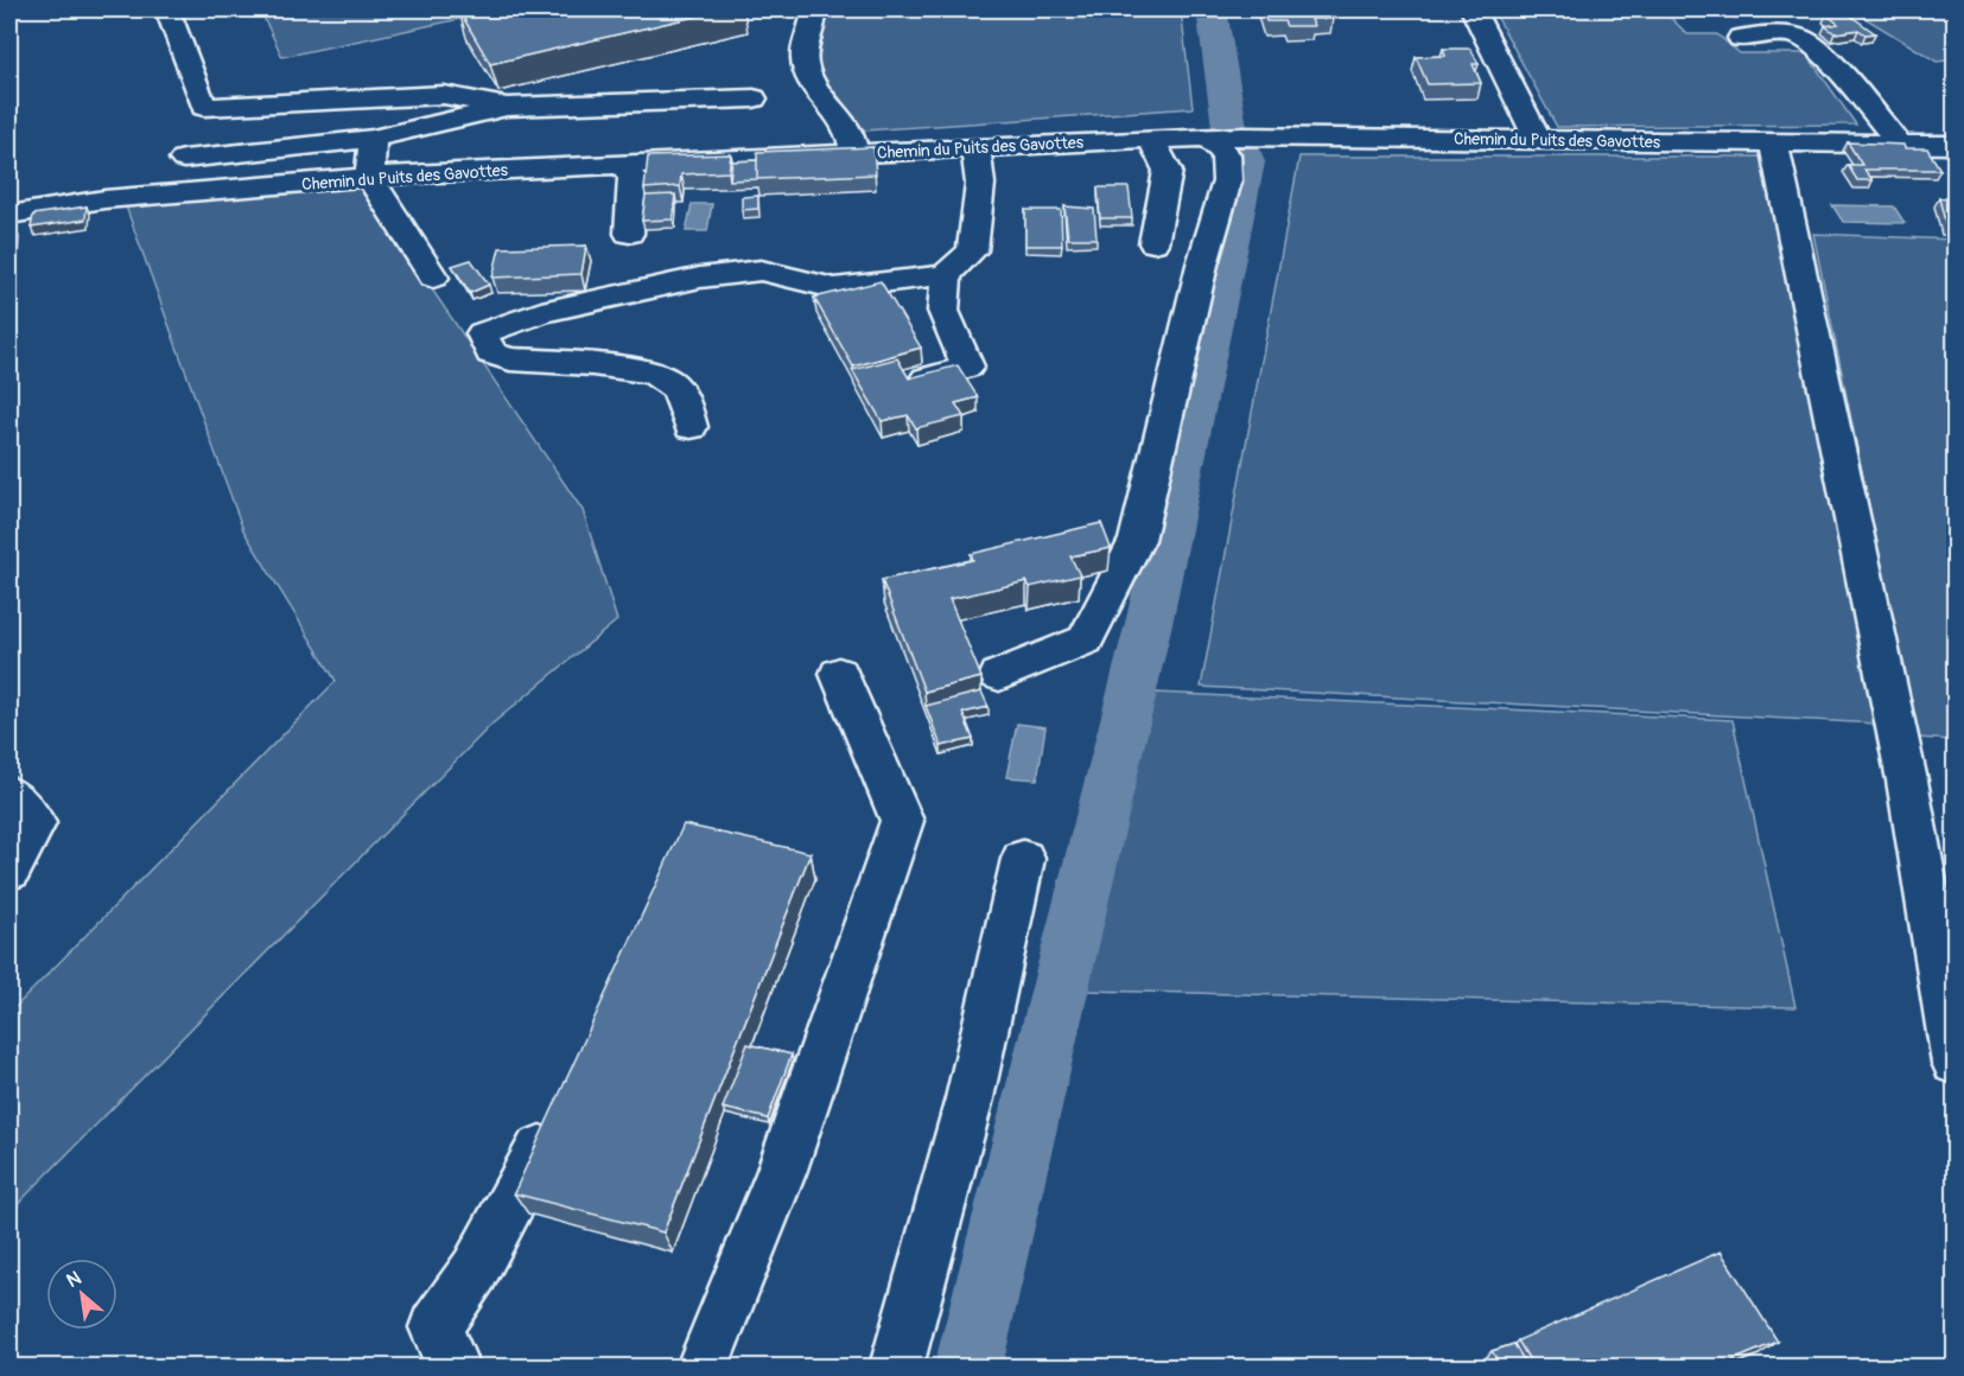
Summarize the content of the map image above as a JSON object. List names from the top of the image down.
{
  "streets": {
    "street": ["Chemin du Puits des Gavottes"]
  },
  "north": "top left"
}
